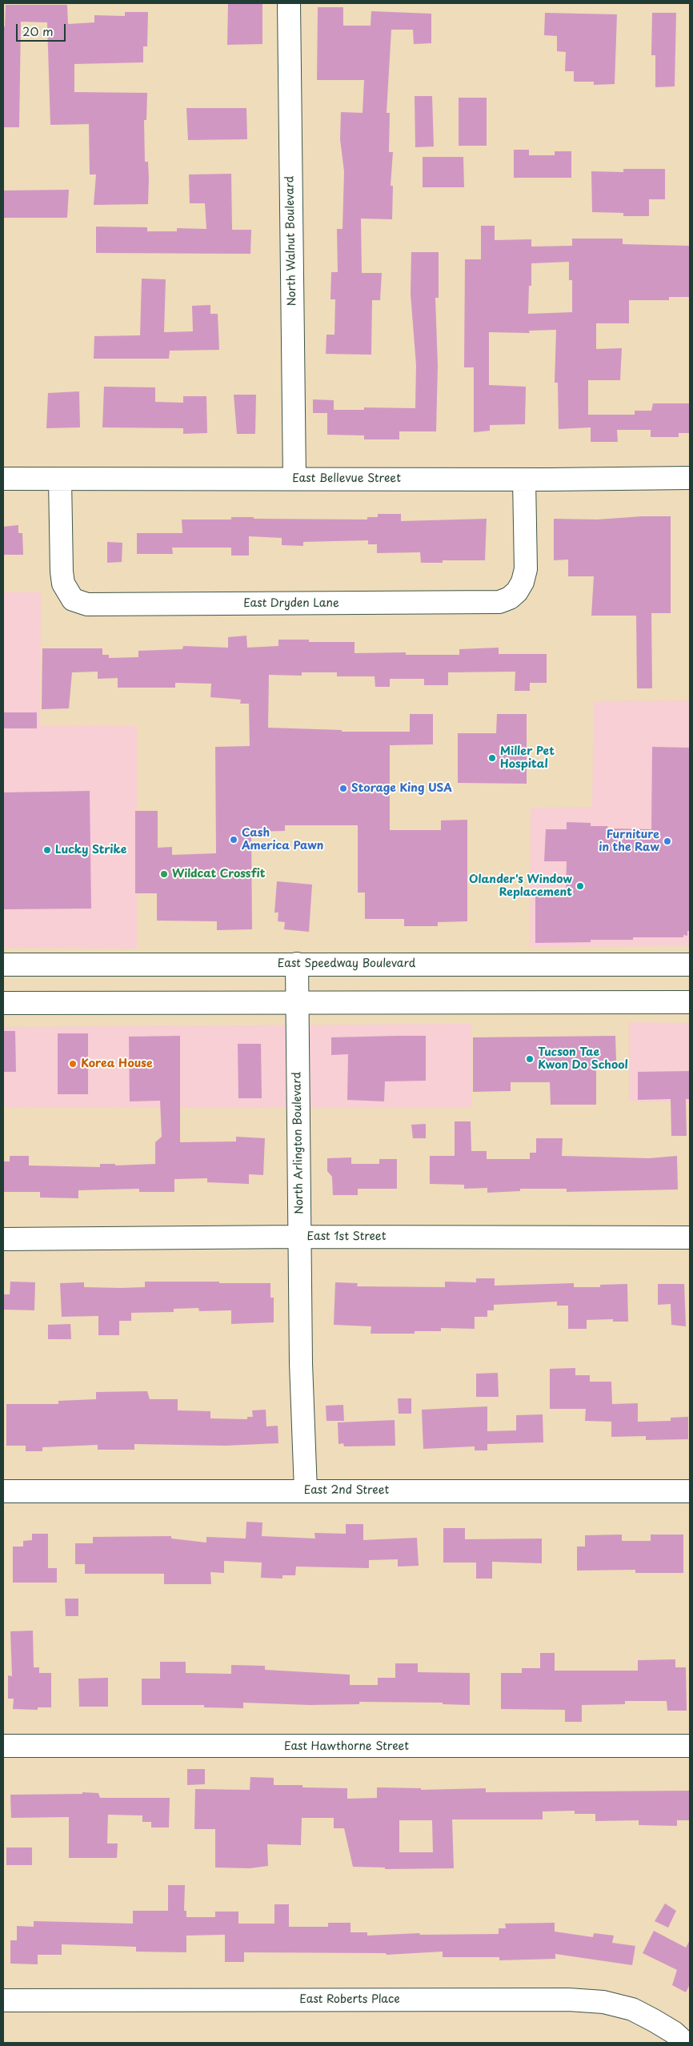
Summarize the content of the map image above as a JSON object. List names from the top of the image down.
{
  "streets": {
    "street": [
      "North Walnut Boulevard",
      "East Bellevue Street",
      "East Dryden Lane",
      "East Speedway Boulevard",
      "North Arlington Boulevard",
      "East 1st Street",
      "East 2nd Street",
      "East Hawthorne Street",
      "East Roberts Place"
    ]
  },
  "crossings": [
    ["North Walnut Boulevard", "East Bellevue Street"],
    ["East Bellevue Street", "East Dryden Lane"],
    ["East Speedway Boulevard", "North Arlington Boulevard"],
    ["North Arlington Boulevard", "East 1st Street"],
    ["North Arlington Boulevard", "East 2nd Street"]
  ],
  "places": [
    "Miller Pet Hospital",
    "Storage King USA",
    "Cash America Pawn",
    "Furniture in the Raw",
    "Lucky Strike",
    "Wildcat Crossfit",
    "Olander's Window Replacement",
    "Tucson Tae Kwon Do School",
    "Korea House"
  ],
  "scale_bar": "20 m"
}
